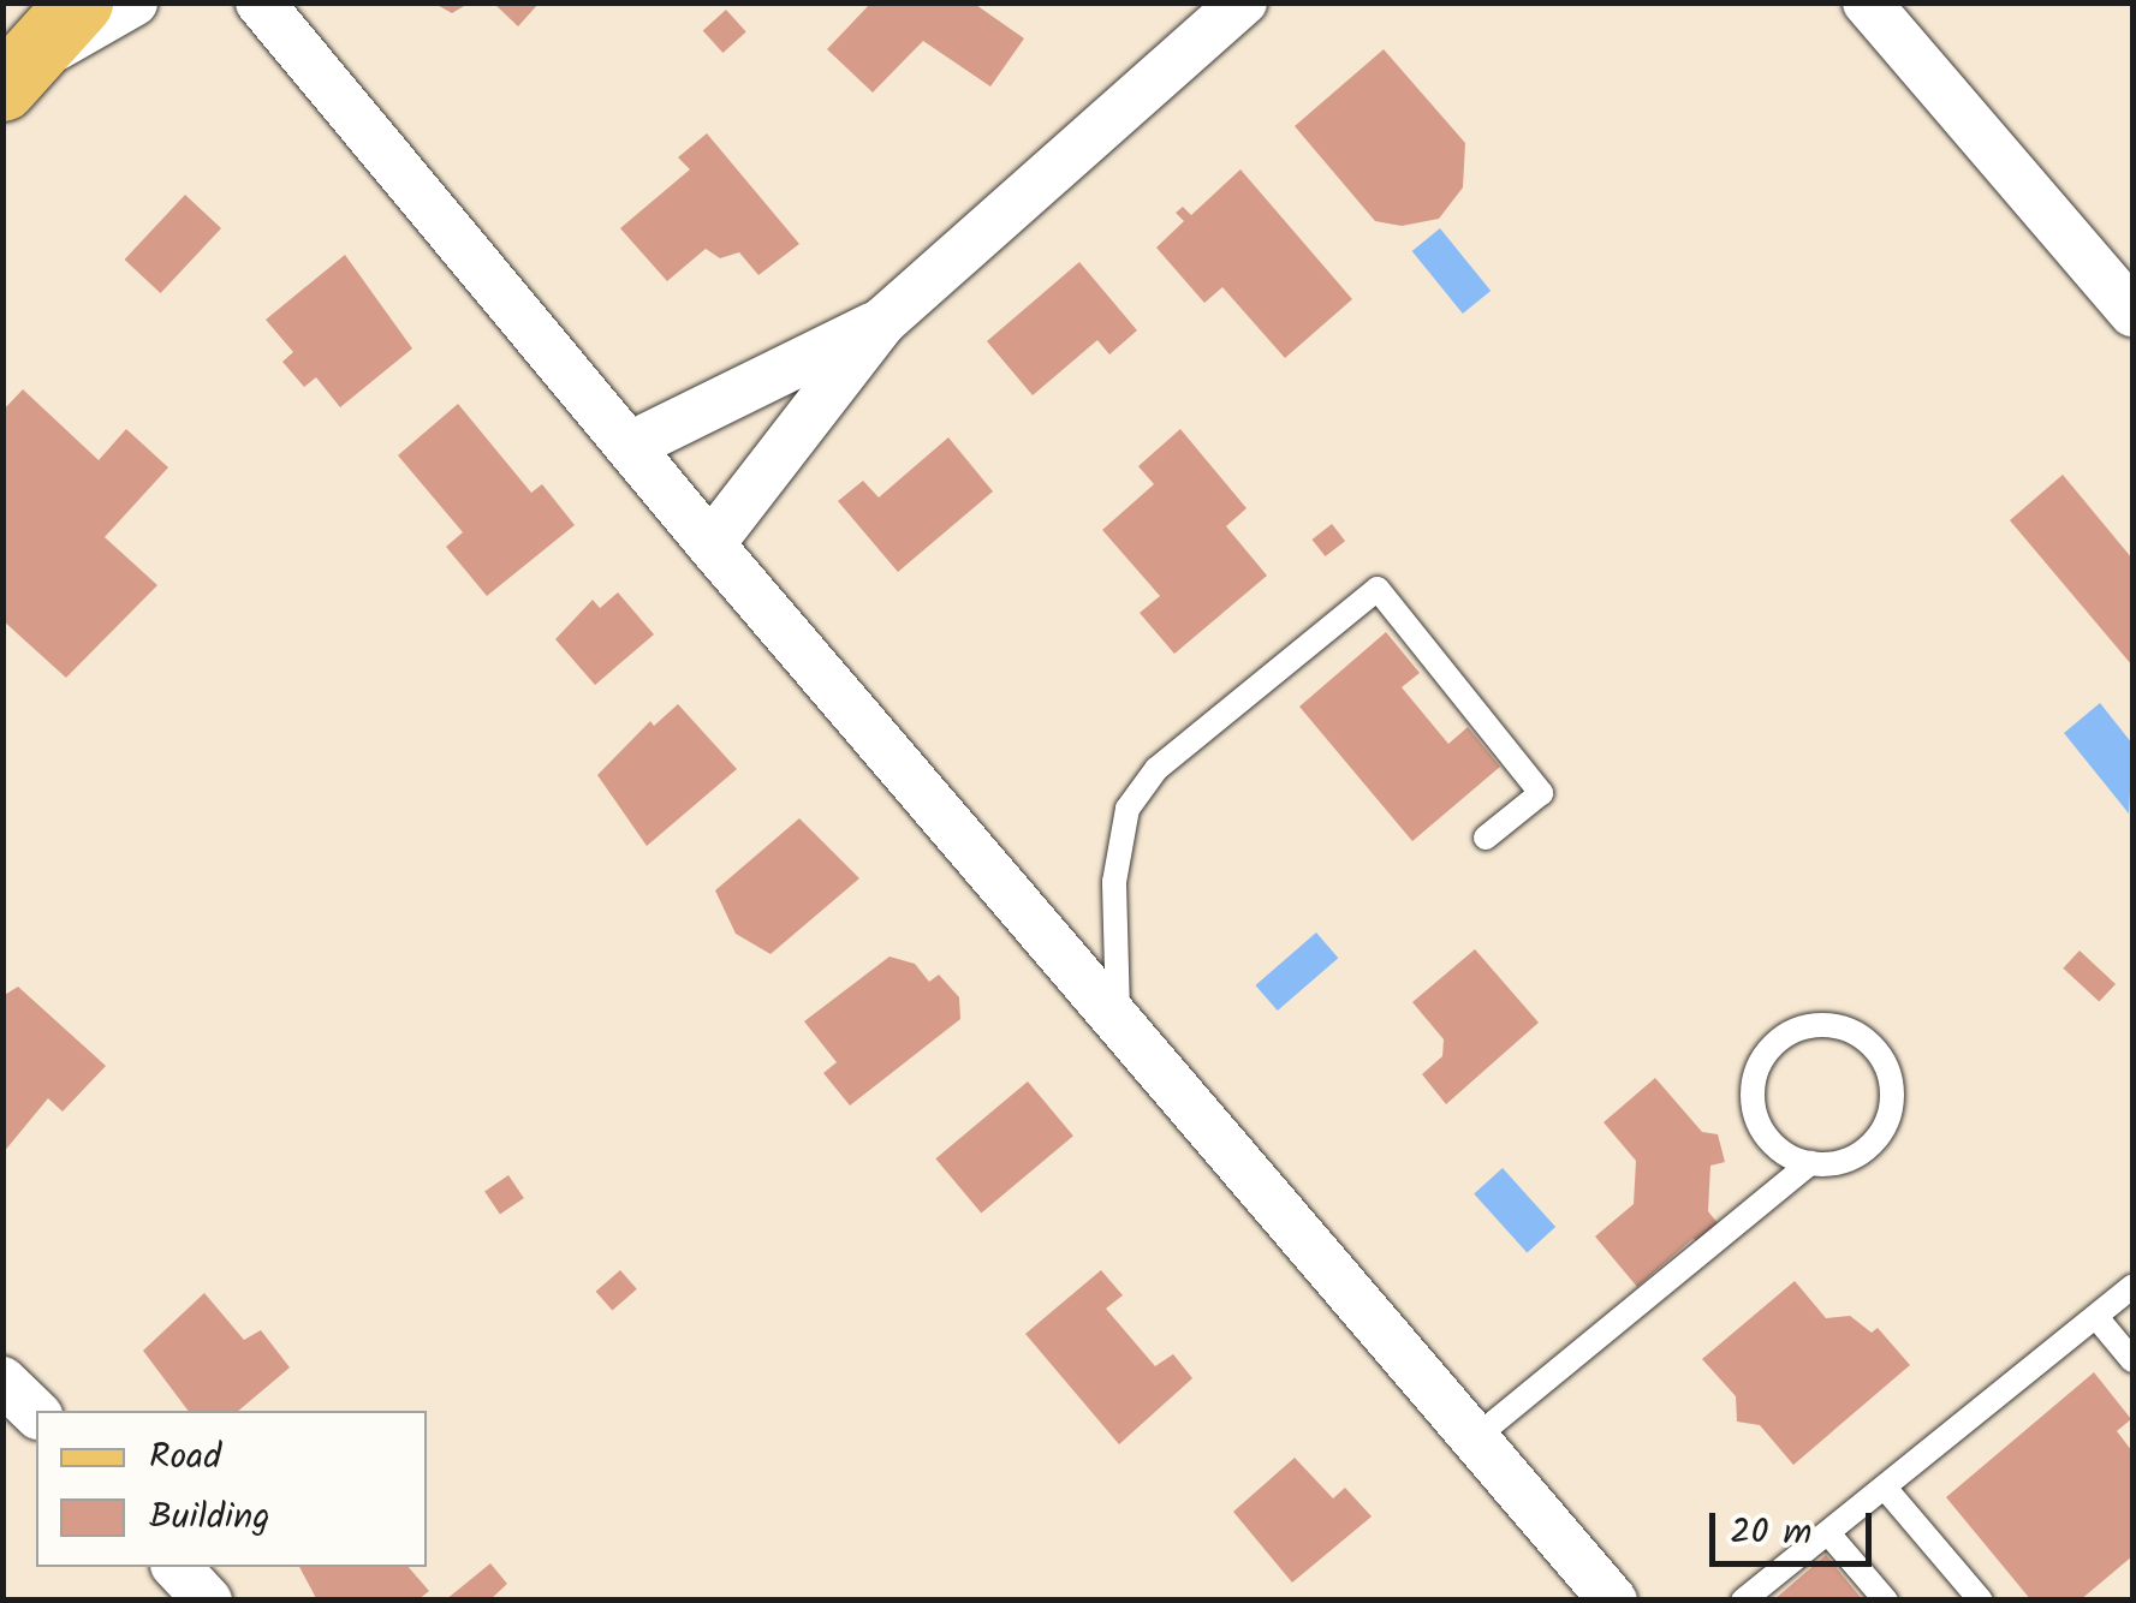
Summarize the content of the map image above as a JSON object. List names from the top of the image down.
{
  "legend": ["Road", "Building"],
  "scale_bar": "20 m"
}
